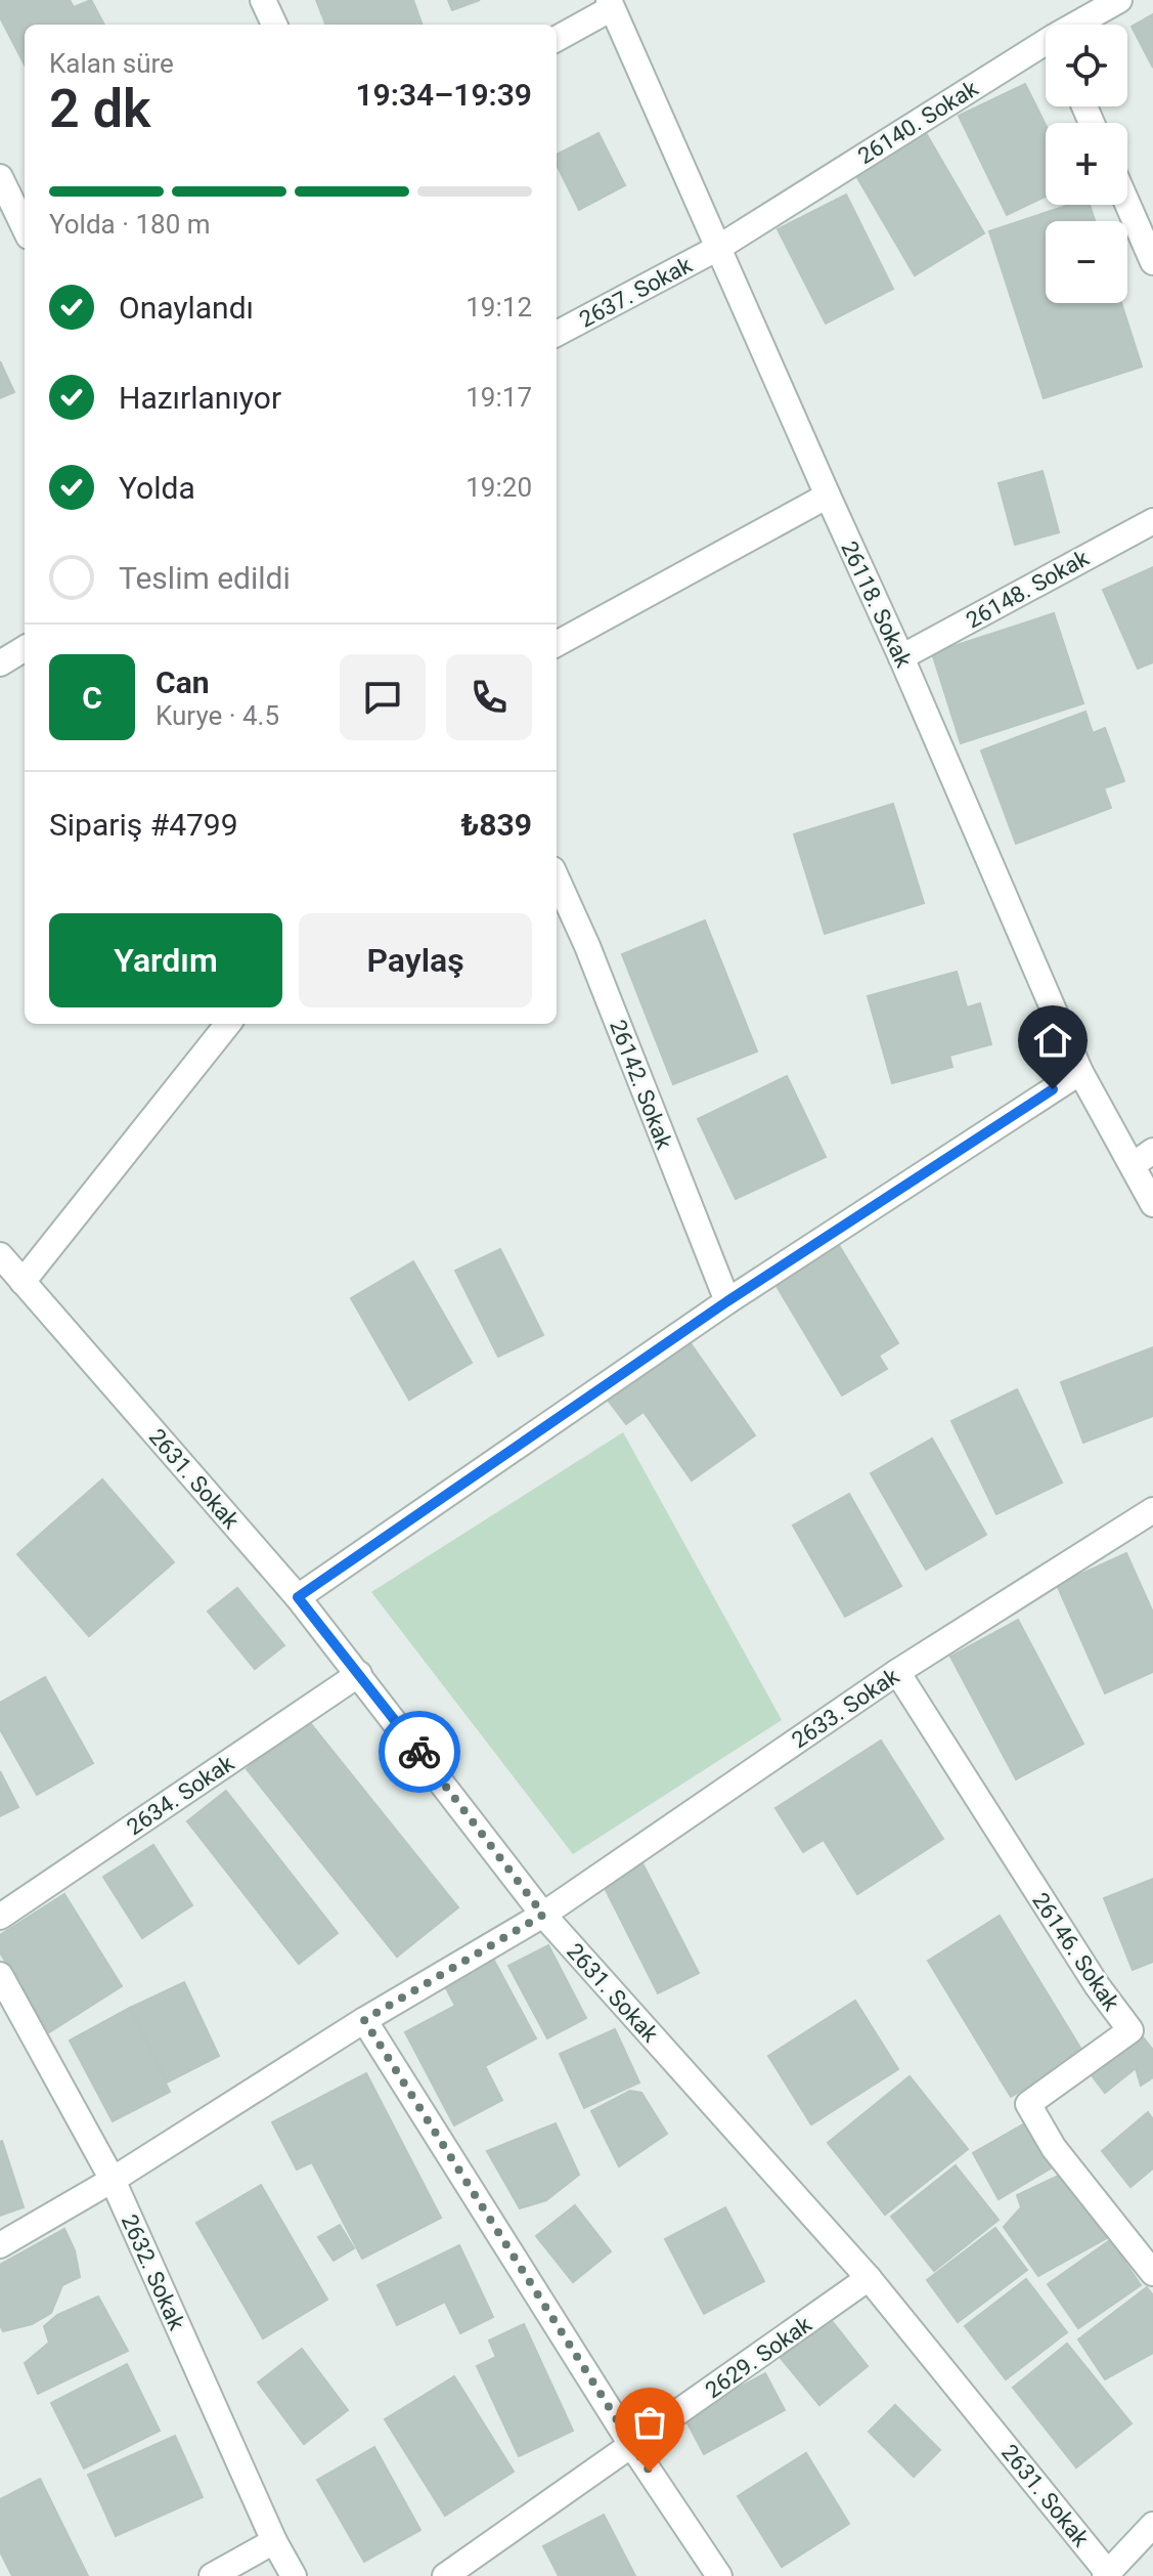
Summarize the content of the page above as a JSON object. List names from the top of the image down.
{
  "streets": {
    "street": [
      "26140. Sokak",
      "2637. Sokak",
      "26148. Sokak",
      "26118. Sokak",
      "26142. Sokak",
      "2631. Sokak",
      "2633. Sokak",
      "2634. Sokak",
      "26146. Sokak",
      "2632. Sokak",
      "2629. Sokak"
    ]
  },
  "crossings": [
    ["26140. Sokak", "2637. Sokak"],
    ["26140. Sokak", "26118. Sokak"],
    ["2637. Sokak", "26118. Sokak"],
    ["26148. Sokak", "26118. Sokak"],
    ["2631. Sokak", "2633. Sokak"],
    ["2631. Sokak", "2634. Sokak"],
    ["2631. Sokak", "2629. Sokak"],
    ["2633. Sokak", "26146. Sokak"],
    ["2633. Sokak", "2632. Sokak"]
  ],
  "page": {
    "map_buttons": ["+", "−"],
    "heading": ["2 dk", "Kalan süre", "19:34–19:39"],
    "panel": [
      "Can",
      "Kurye · 4.5",
      "Sipariş #4799",
      "₺839"
    ],
    "bar": "Yolda · 180 m",
    "list": [
      ["Onaylandı", "19:12"],
      ["Hazırlanıyor", "19:17"],
      ["Yolda", "19:20"],
      "Teslim edildi"
    ],
    "round": "C",
    "buttons": ["Yardım", "Paylaş"]
  }
}
